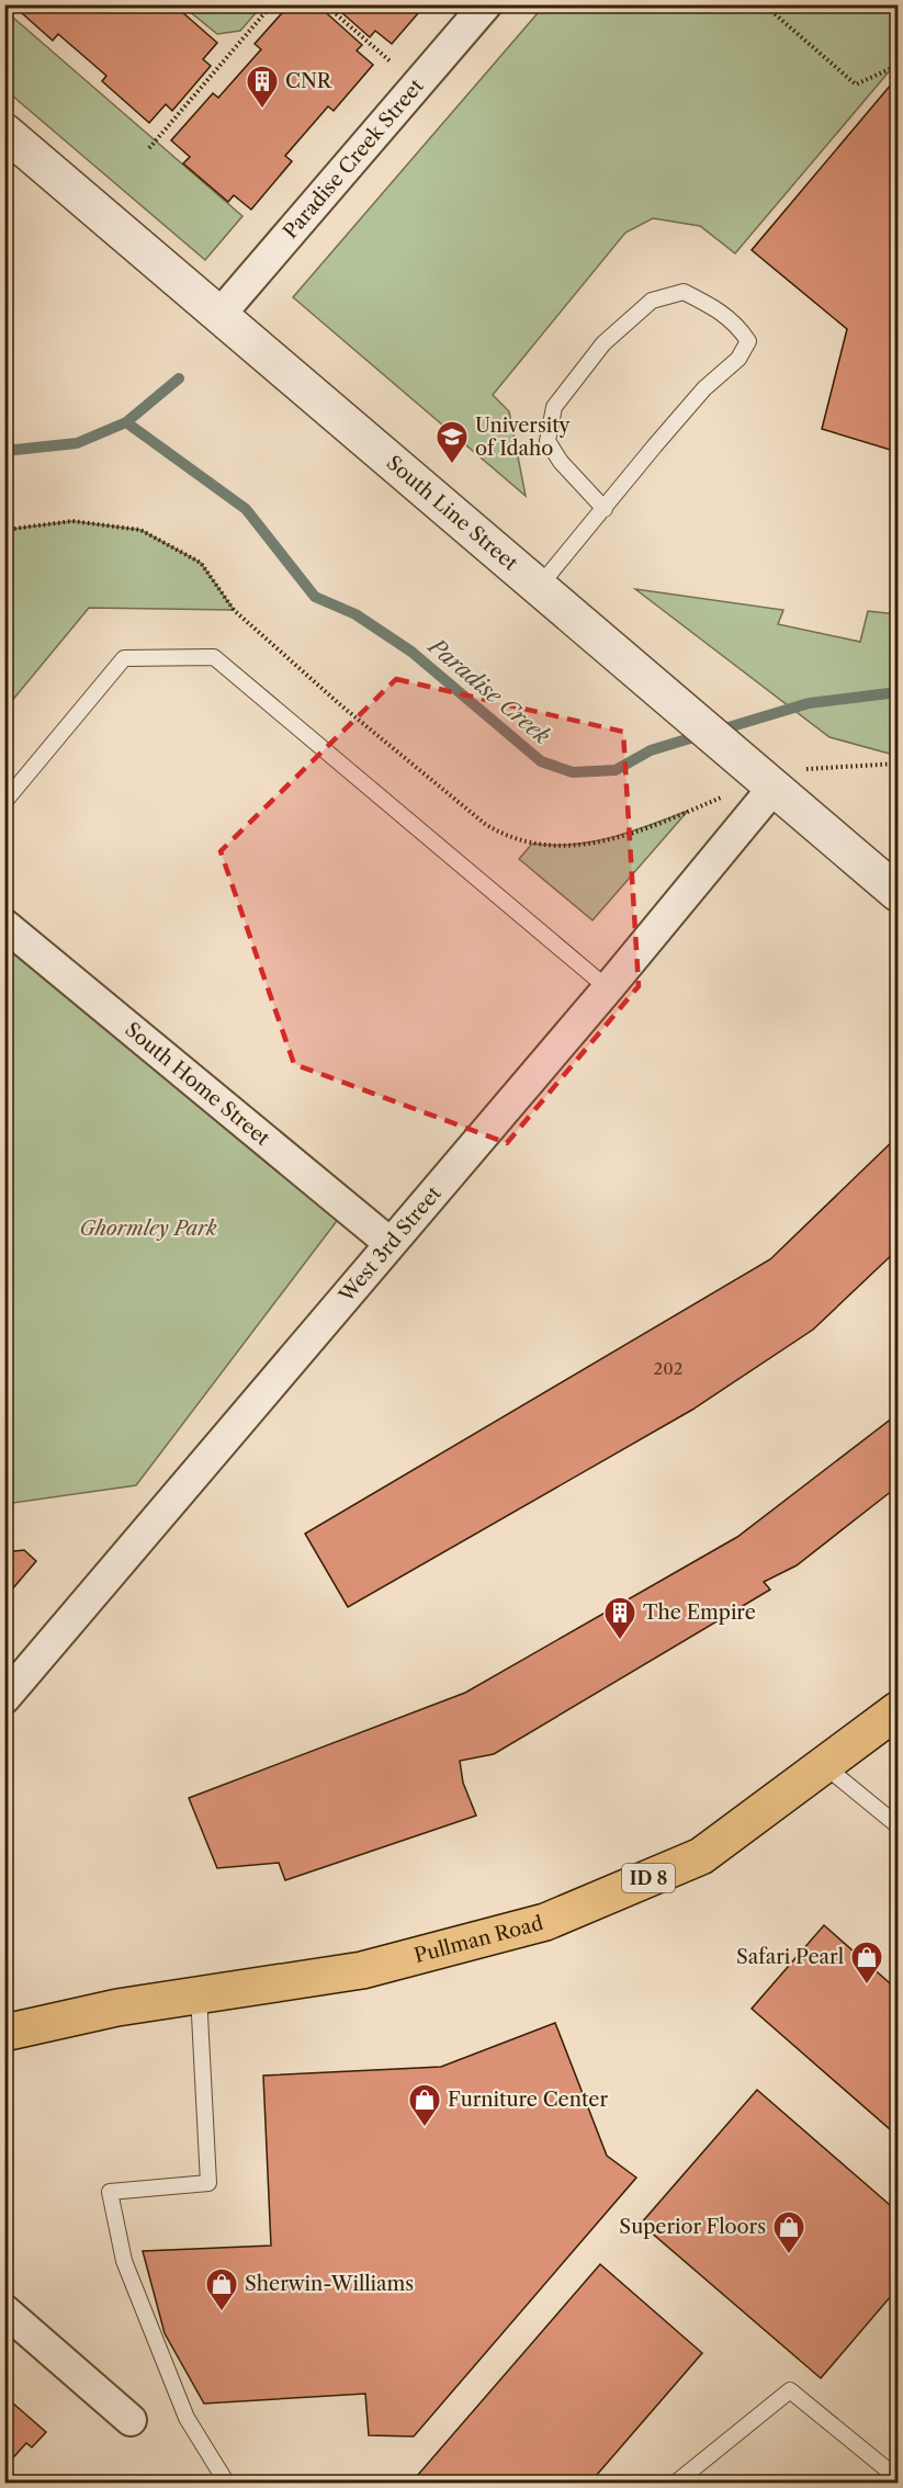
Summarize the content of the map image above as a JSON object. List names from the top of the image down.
{
  "streets": {
    "main road": ["ID 8", "Pullman Road"],
    "street": [
      "Paradise Creek Street",
      "South Line Street",
      "South Home Street",
      "West 3rd Street"
    ]
  },
  "crossings": [
    ["Paradise Creek Street", "South Line Street"],
    ["South Line Street", "West 3rd Street"],
    ["South Home Street", "West 3rd Street"]
  ],
  "water": ["Paradise Creek"],
  "parks": ["Ghormley Park"],
  "places": {
    "building": ["CNR", "The Empire"],
    "school or university": ["University of Idaho"],
    "shop": [
      "Safari Pearl",
      "Furniture Center",
      "Superior Floors",
      "Sherwin-Williams"
    ]
  },
  "house_numbers": ["202"]
}
